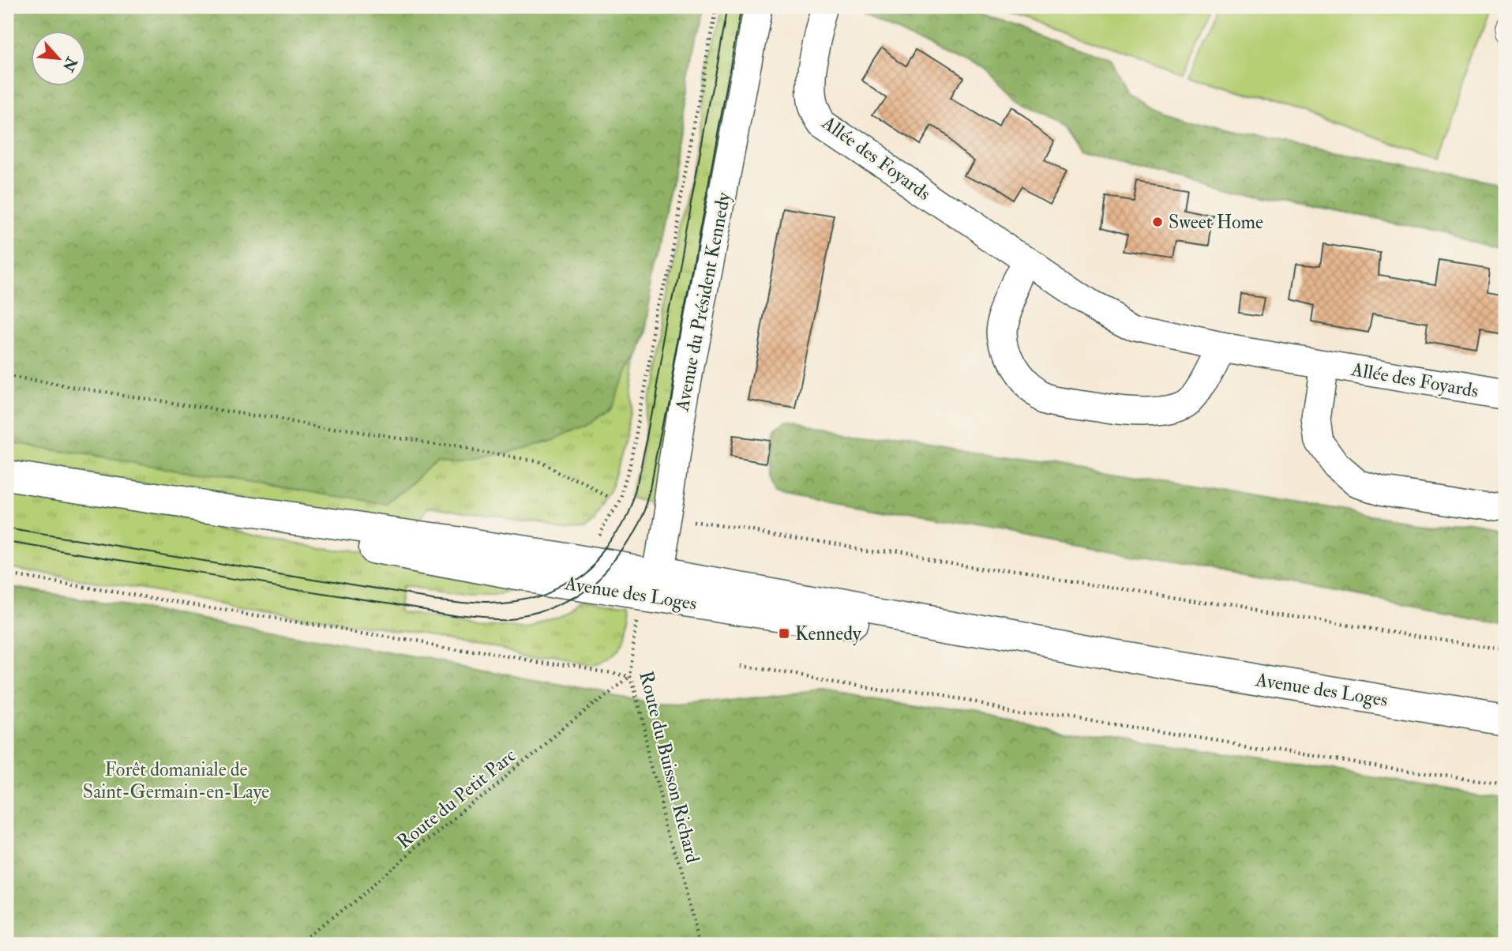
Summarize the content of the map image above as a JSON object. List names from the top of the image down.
{
  "streets": {
    "main road": ["Avenue des Loges"],
    "street": ["Allée des Foyards", "Avenue du Président Kennedy"],
    "path": ["Route du Buisson Richard", "Route du Petit Parc"]
  },
  "crossings": [
    ["Avenue du Président Kennedy", "Avenue des Loges"],
    ["Avenue du Président Kennedy", "Route du Buisson Richard"],
    ["Avenue des Loges", "Route du Buisson Richard"],
    ["Route du Buisson Richard", "Route du Petit Parc"]
  ],
  "parks": ["Forêt domaniale de Saint-Germain-en-Laye"],
  "places": {
    "other": ["Sweet Home"],
    "transit": ["Kennedy"]
  },
  "north": "bottom right"
}
